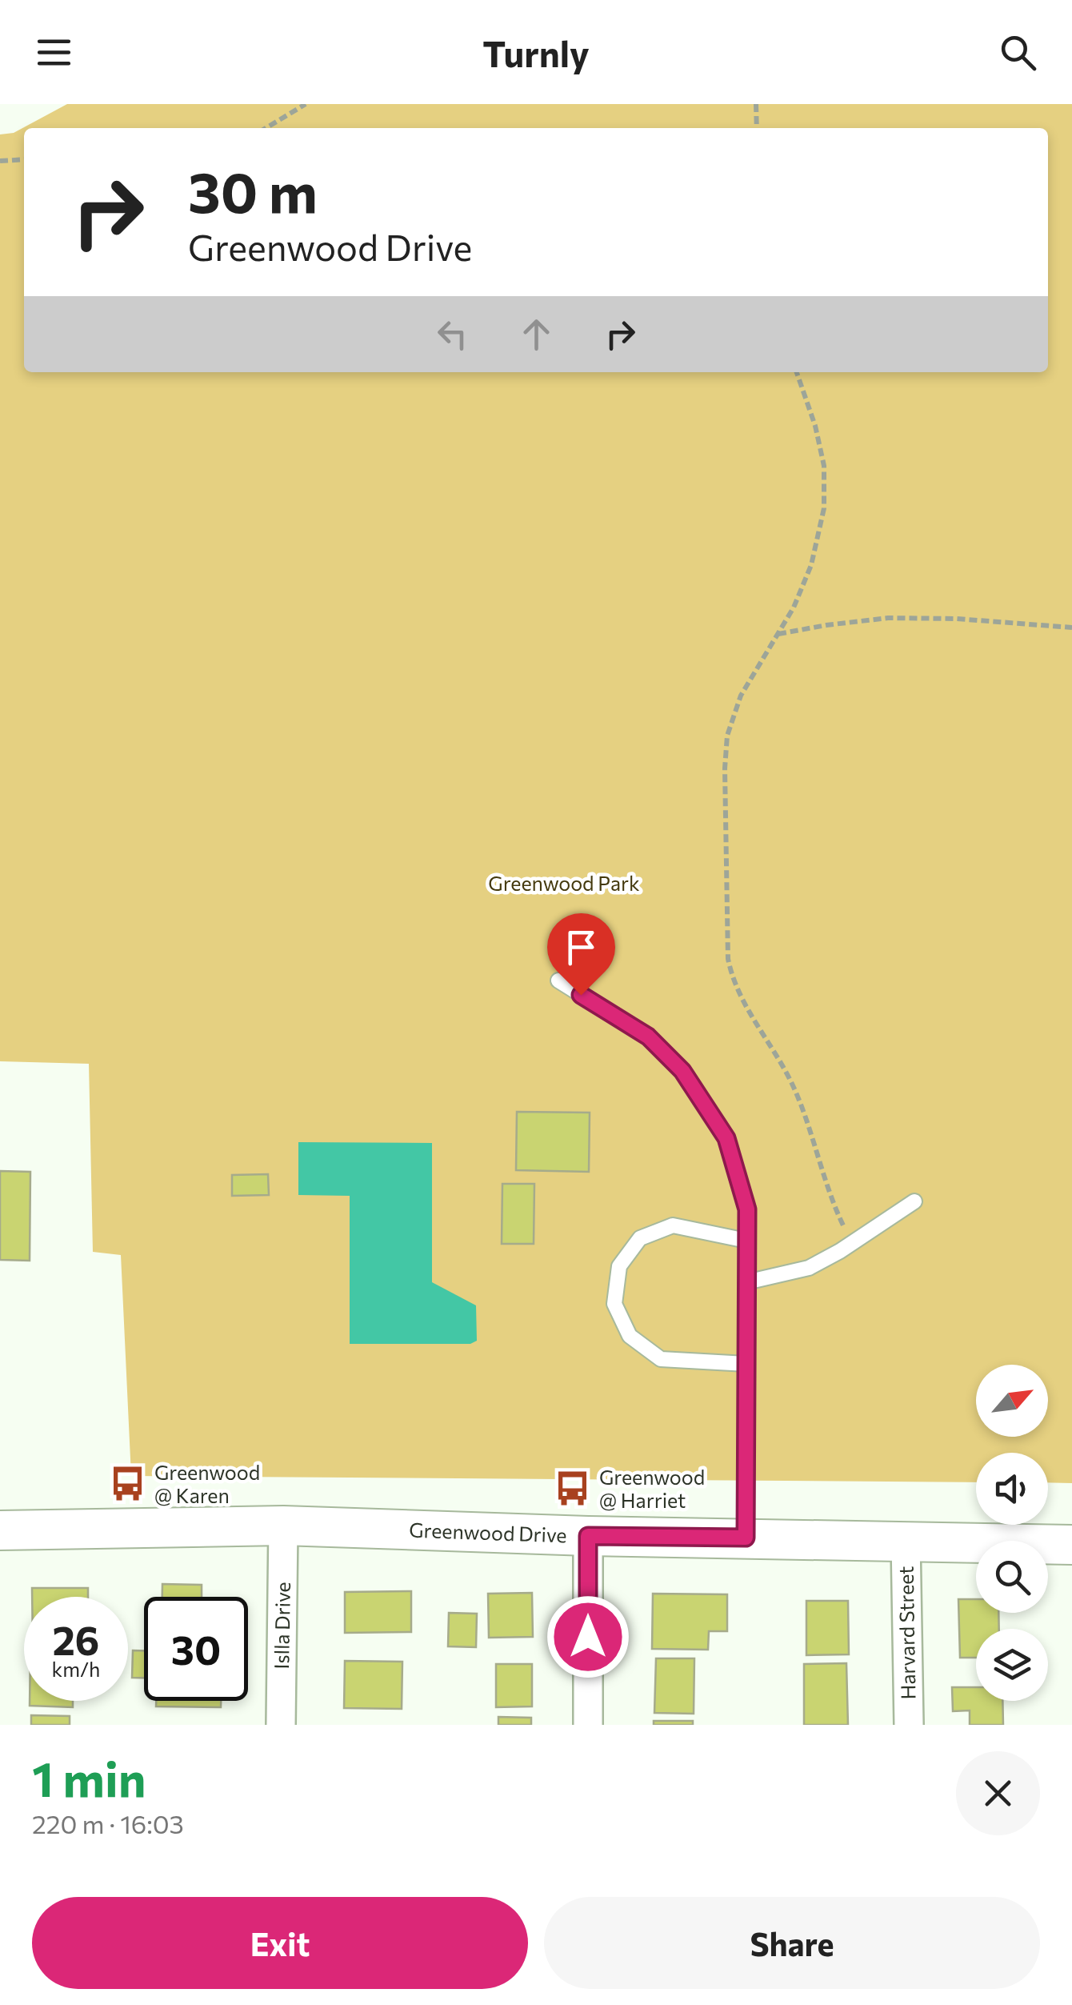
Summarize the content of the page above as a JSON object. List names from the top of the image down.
{
  "streets": {
    "main road": ["Greenwood Drive"],
    "street": ["Islla Drive", "Harvard Street"]
  },
  "crossings": [
    ["Greenwood Drive", "Islla Drive"],
    ["Greenwood Drive", "Harvard Street"]
  ],
  "parks": ["Greenwood Park"],
  "places": {
    "bus stop": ["Greenwood @ Karen", "Greenwood @ Harriet"]
  },
  "north": "top right",
  "page": {
    "header": "Turnly",
    "turn": ["30 m", "Greenwood Drive"],
    "speed": "26 km/h",
    "limit": "30",
    "heading": ["1 min", "220 m · 16:03"],
    "buttons": ["Exit", "Share"]
  }
}
